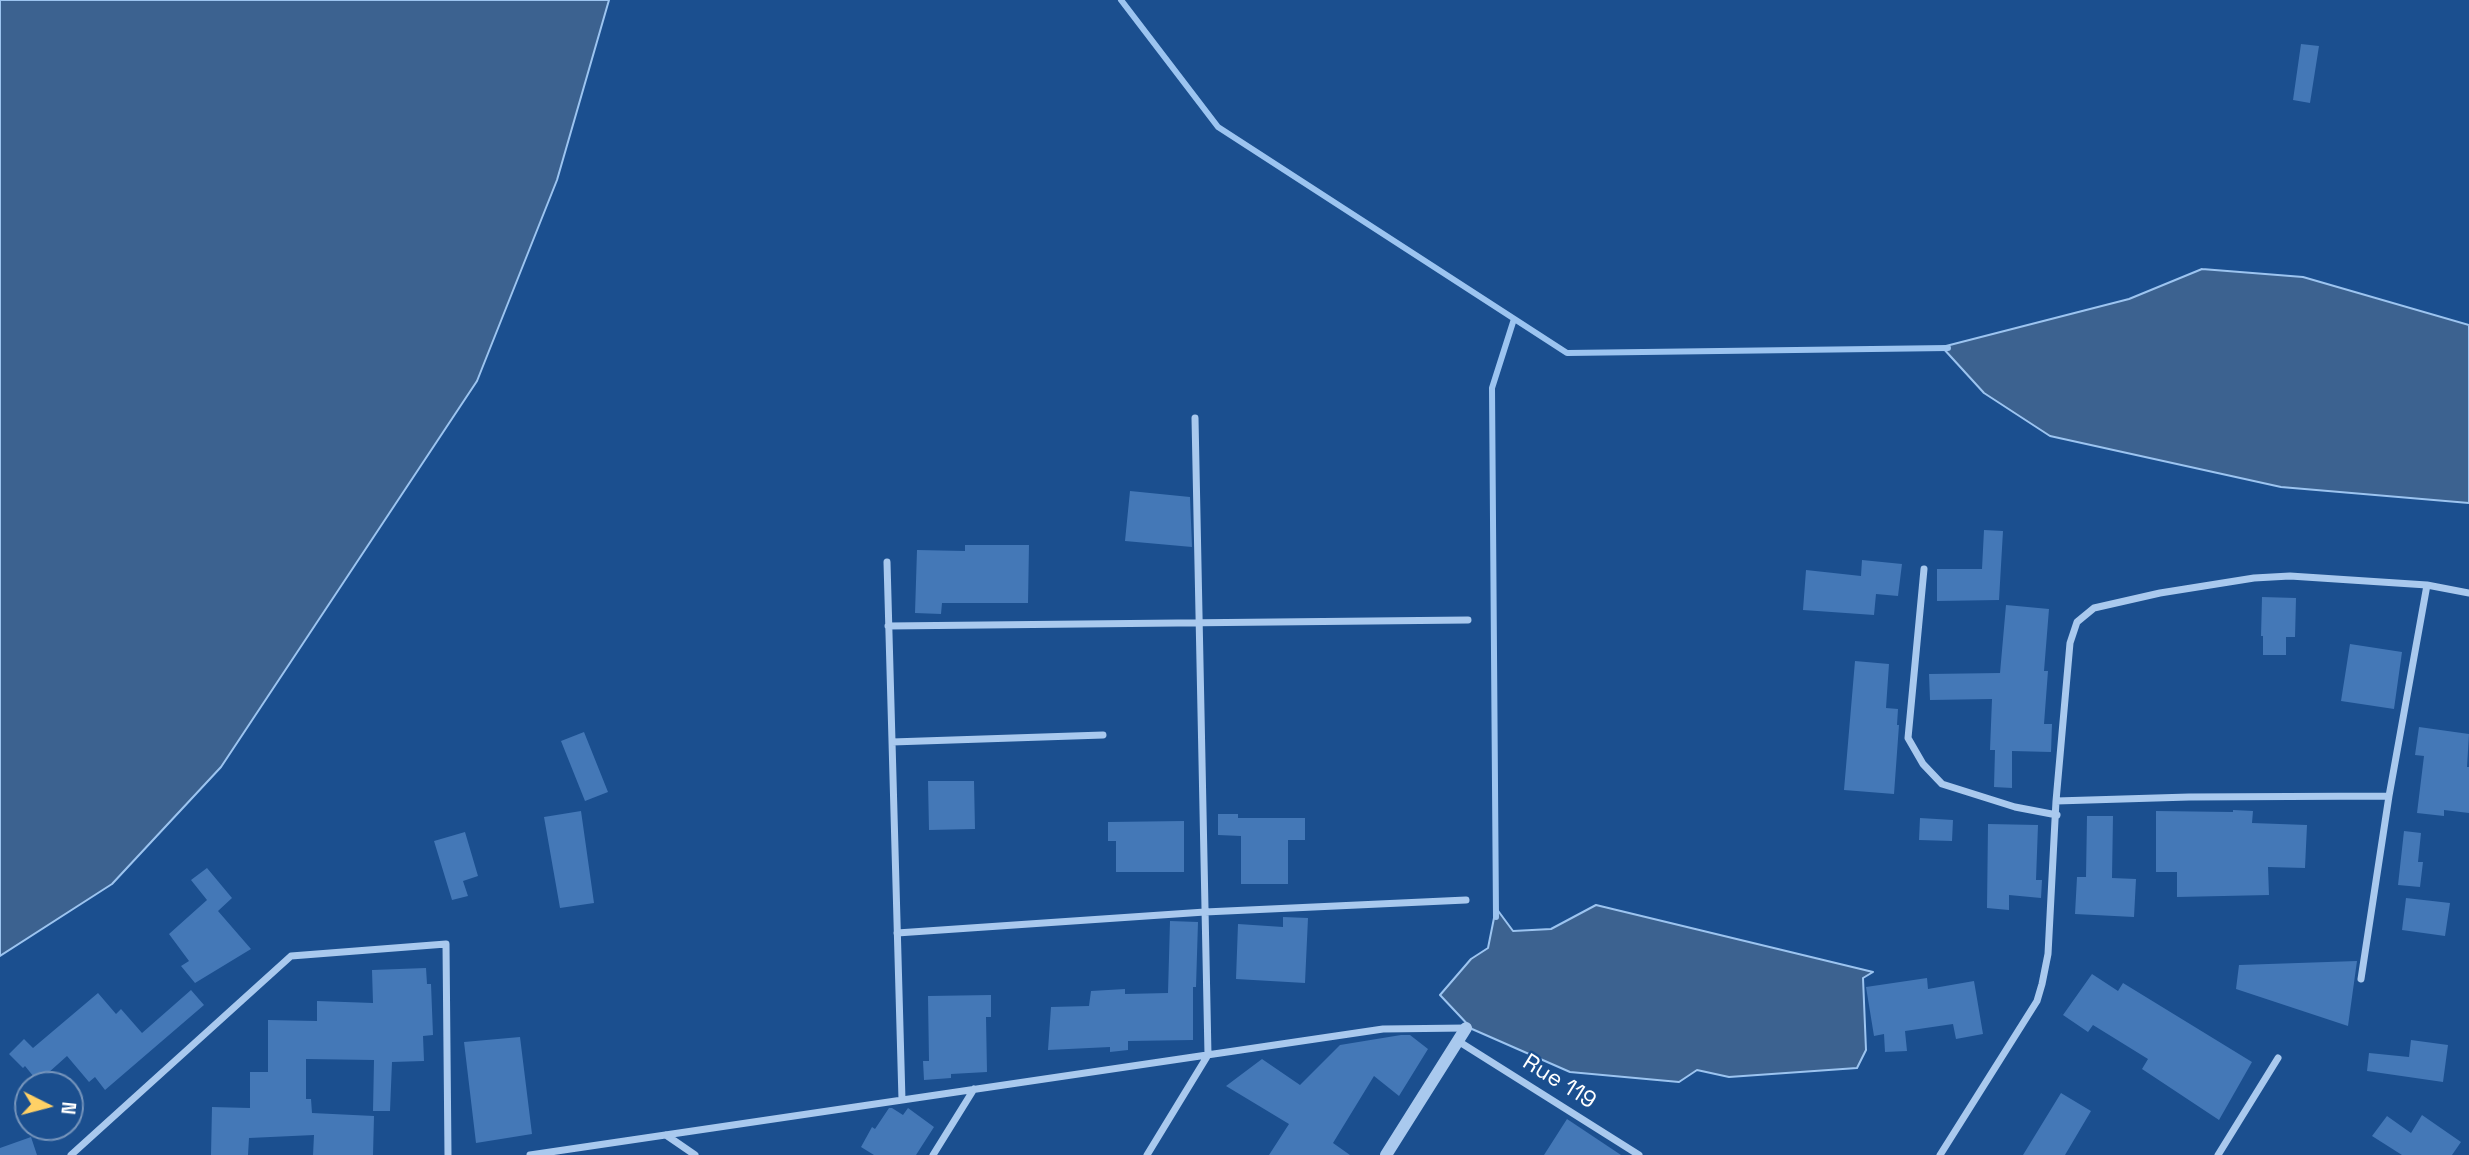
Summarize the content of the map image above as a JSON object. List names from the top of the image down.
{
  "streets": {
    "street": ["Rue 119"]
  },
  "north": "right"
}
